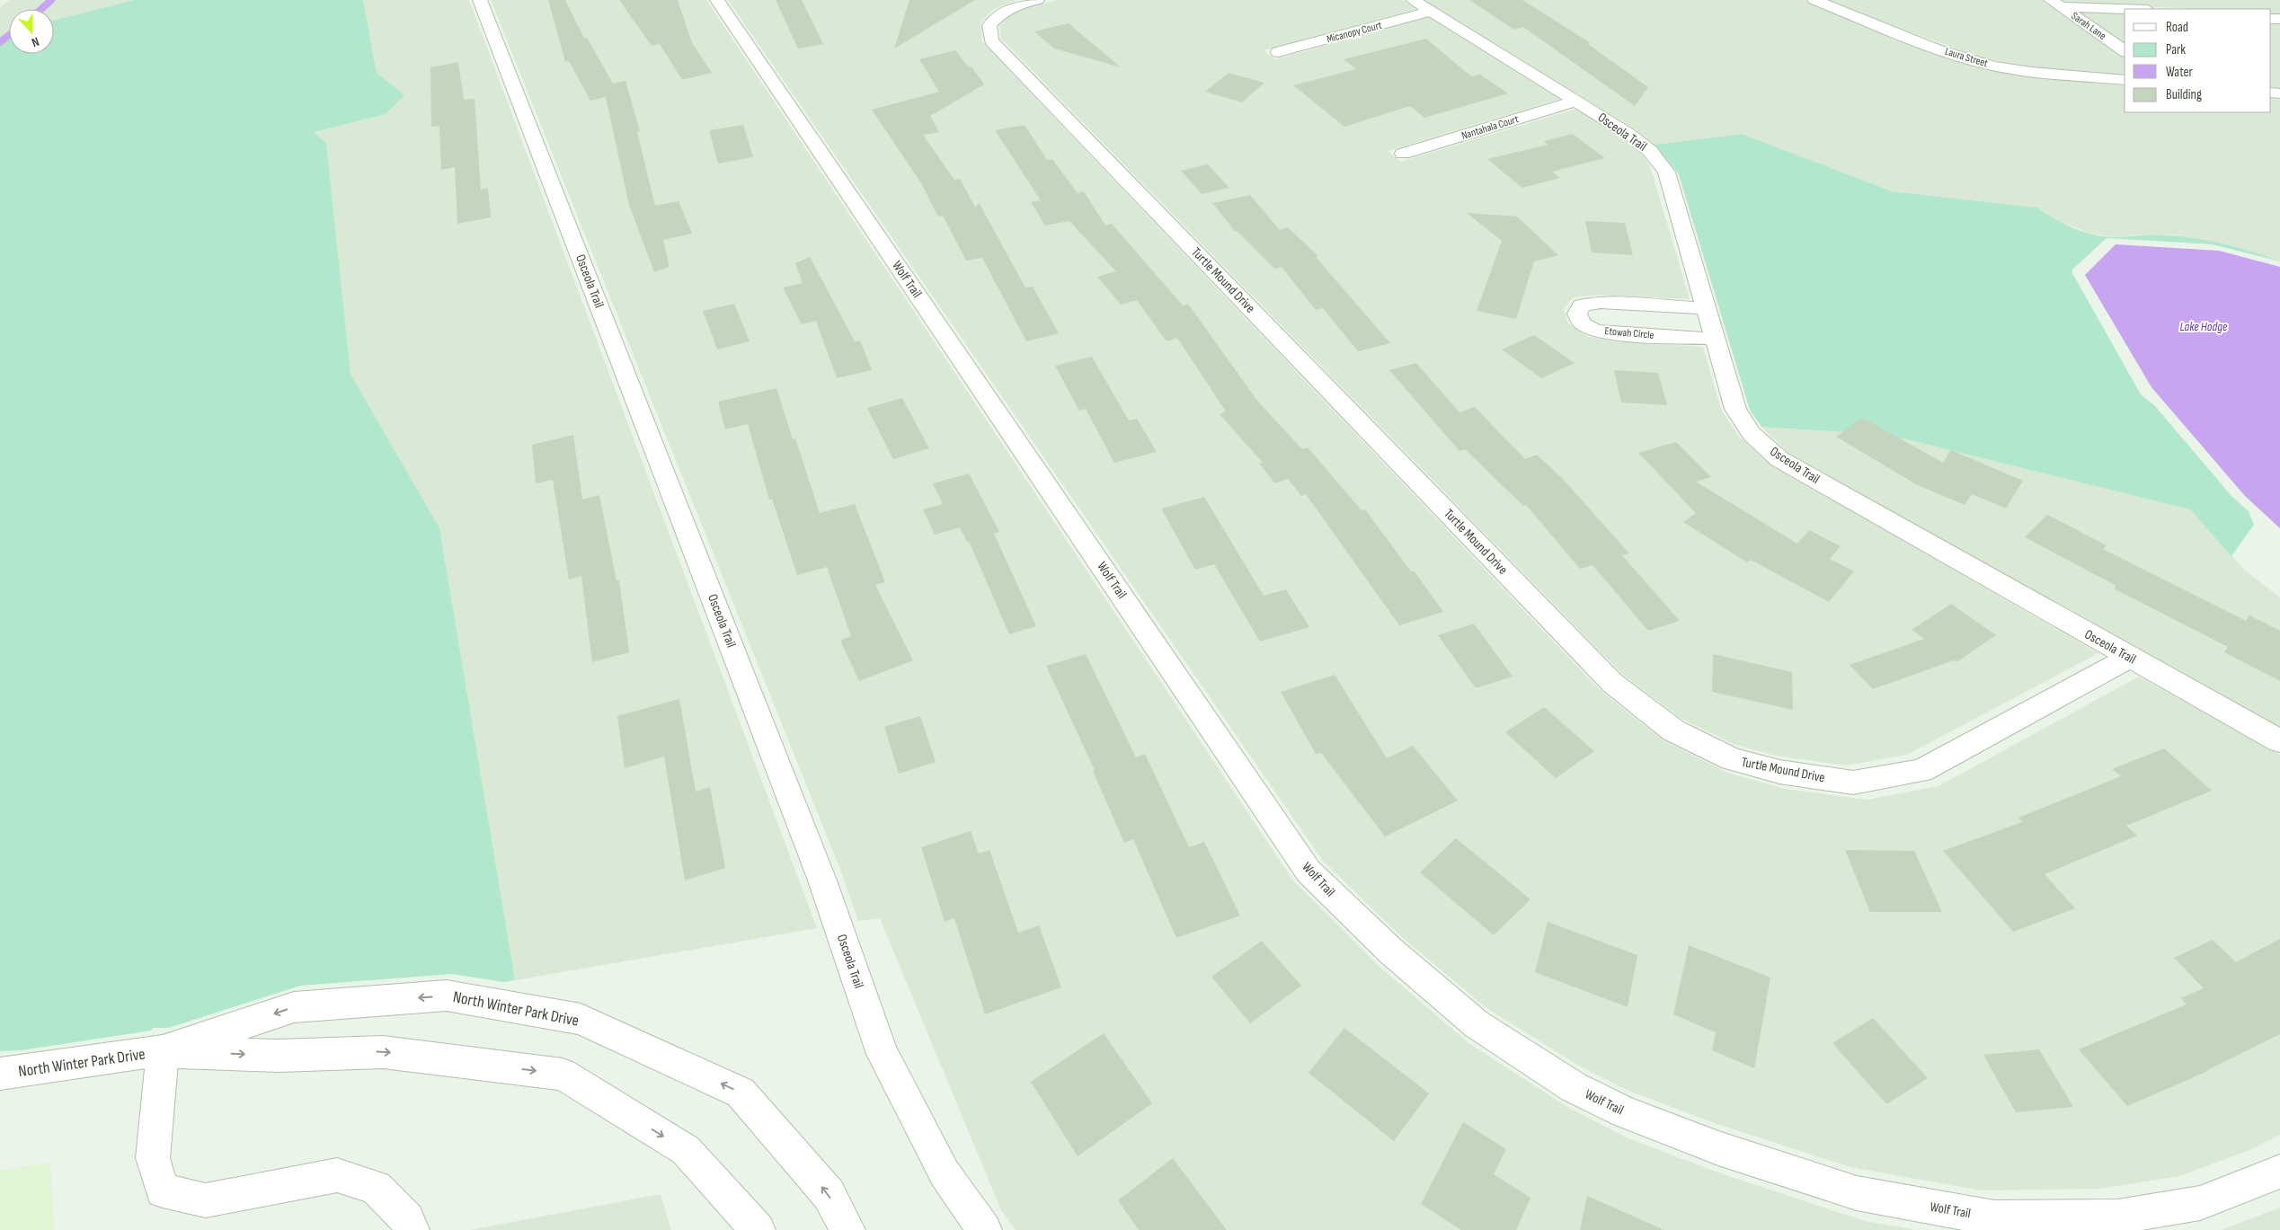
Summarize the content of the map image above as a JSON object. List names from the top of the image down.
{
  "streets": {
    "street": [
      "Sarah Lane",
      "Micanopy Court",
      "Laura Street",
      "Nantahala Court",
      "Osceola Trail",
      "Wolf Trail",
      "Turtle Mound Drive",
      "Etowah Circle",
      "North Winter Park Drive"
    ]
  },
  "crossings": [
    ["Micanopy Court", "Osceola Trail"],
    ["Nantahala Court", "Osceola Trail"],
    ["Osceola Trail", "Turtle Mound Drive"],
    ["Osceola Trail", "Etowah Circle"]
  ],
  "water": ["Lake Hodge"],
  "legend": [
    "Road",
    "Park",
    "Water",
    "Building"
  ],
  "north": "bottom"
}
